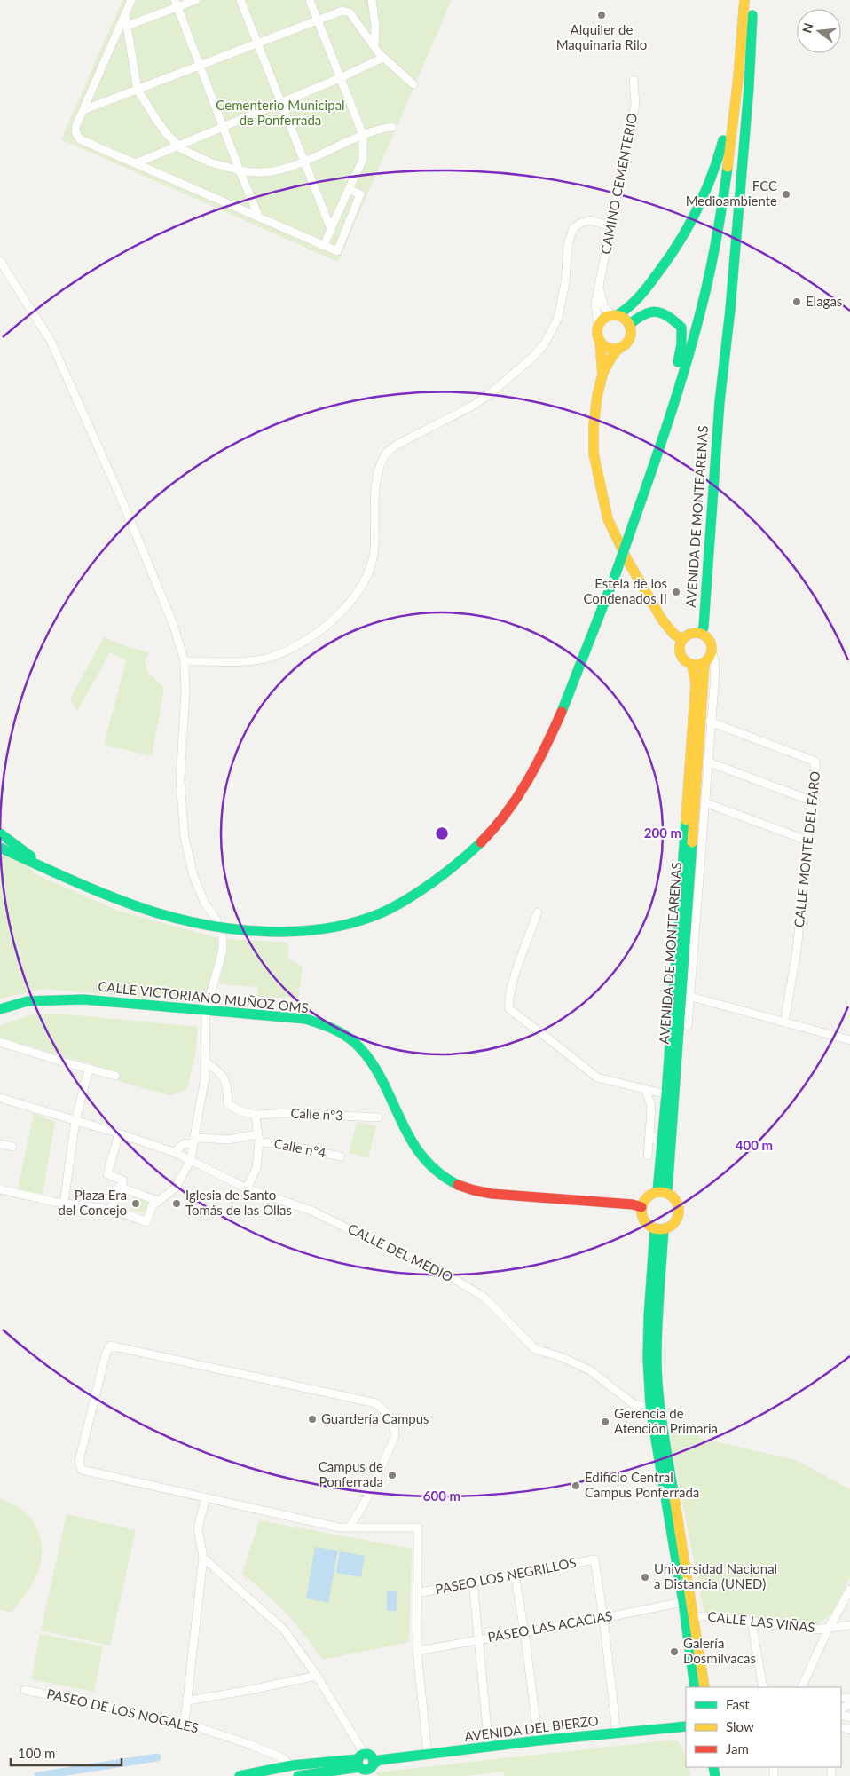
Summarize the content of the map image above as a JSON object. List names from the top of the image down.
{
  "streets": {
    "main road": ["AVENIDA DE MONTEARENAS", "CALLE VICTORIANO MUÑOZ OMS", "AVENIDA DEL BIERZO"],
    "street": [
      "CAMINO CEMENTERIO",
      "CALLE MONTE DEL FARO",
      "Calle nº3",
      "Calle nº4",
      "CALLE DEL MEDIO",
      "PASEO LOS NEGRILLOS",
      "CALLE LAS VIÑAS",
      "PASEO LAS ACACIAS",
      "PASEO DE LOS NOGALES"
    ]
  },
  "crossings": [
    ["AVENIDA DE MONTEARENAS", "CALLE VICTORIANO MUÑOZ OMS"],
    ["PASEO LOS NEGRILLOS", "PASEO LAS ACACIAS"],
    ["PASEO DE LOS NOGALES", "AVENIDA DEL BIERZO"]
  ],
  "parks": ["Cementerio Municipal de Ponferrada"],
  "places": [
    "Alquiler de Maquinaria Rilo",
    "FCC Medioambiente",
    "Elagas",
    "Estela de los Condenados II",
    "Plaza Era del Concejo",
    "Iglesia de Santo Tomás de las Ollas",
    "Guardería Campus",
    "Gerencia de Atención Primaria",
    "Campus de Ponferrada",
    "Edificio Central Campus Ponferrada",
    "Universidad Nacional a Distancia (UNED)",
    "Galería Dosmilvacas"
  ],
  "legend": ["Fast", "Slow", "Jam"],
  "scale_bar": "100 m",
  "north": "left",
  "rings": ["200 m", "400 m", "600 m"]
}
